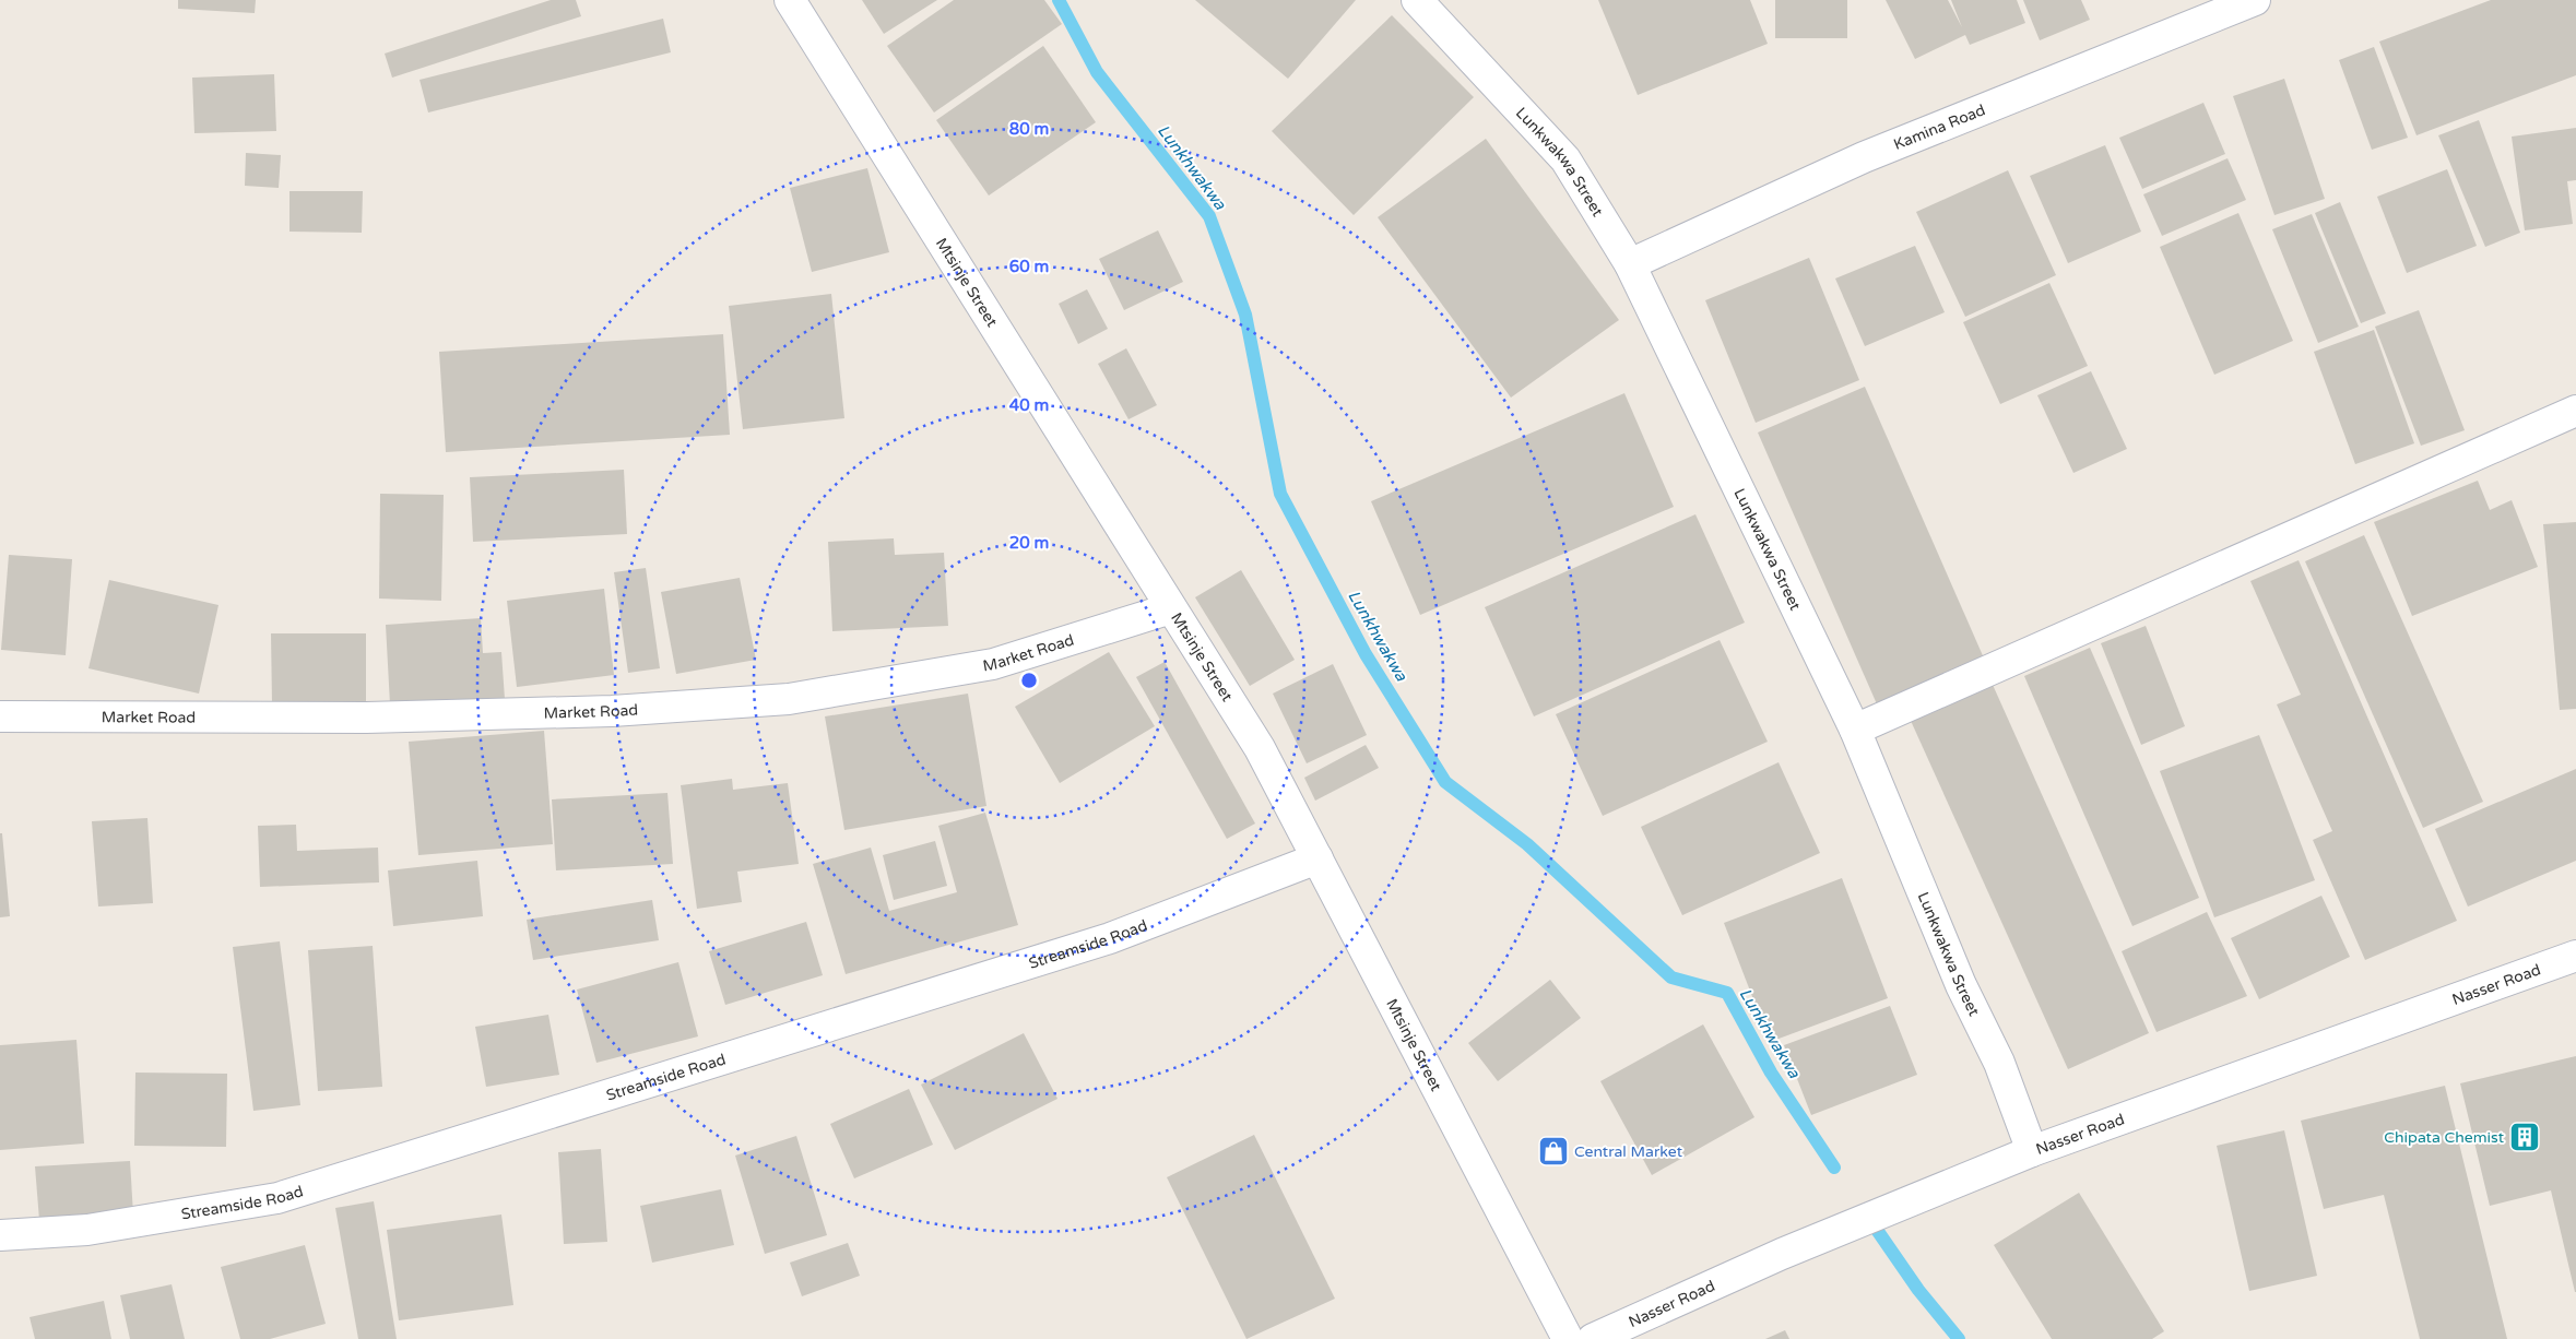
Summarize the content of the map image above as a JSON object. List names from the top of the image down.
{
  "streets": {
    "street": [
      "Kamina Road",
      "Lunkwakwa Street",
      "Mtsinje Street",
      "Market Road",
      "Streamside Road",
      "Nasser Road"
    ]
  },
  "crossings": [
    ["Kamina Road", "Lunkwakwa Street"],
    ["Lunkwakwa Street", "Nasser Road"],
    ["Mtsinje Street", "Market Road"],
    ["Mtsinje Street", "Streamside Road"]
  ],
  "water": ["Lunkhwakwa"],
  "places": {
    "building": ["Chipata Chemist"],
    "shop": ["Central Market"]
  },
  "rings": [
    "80 m",
    "60 m",
    "40 m",
    "20 m"
  ]
}
